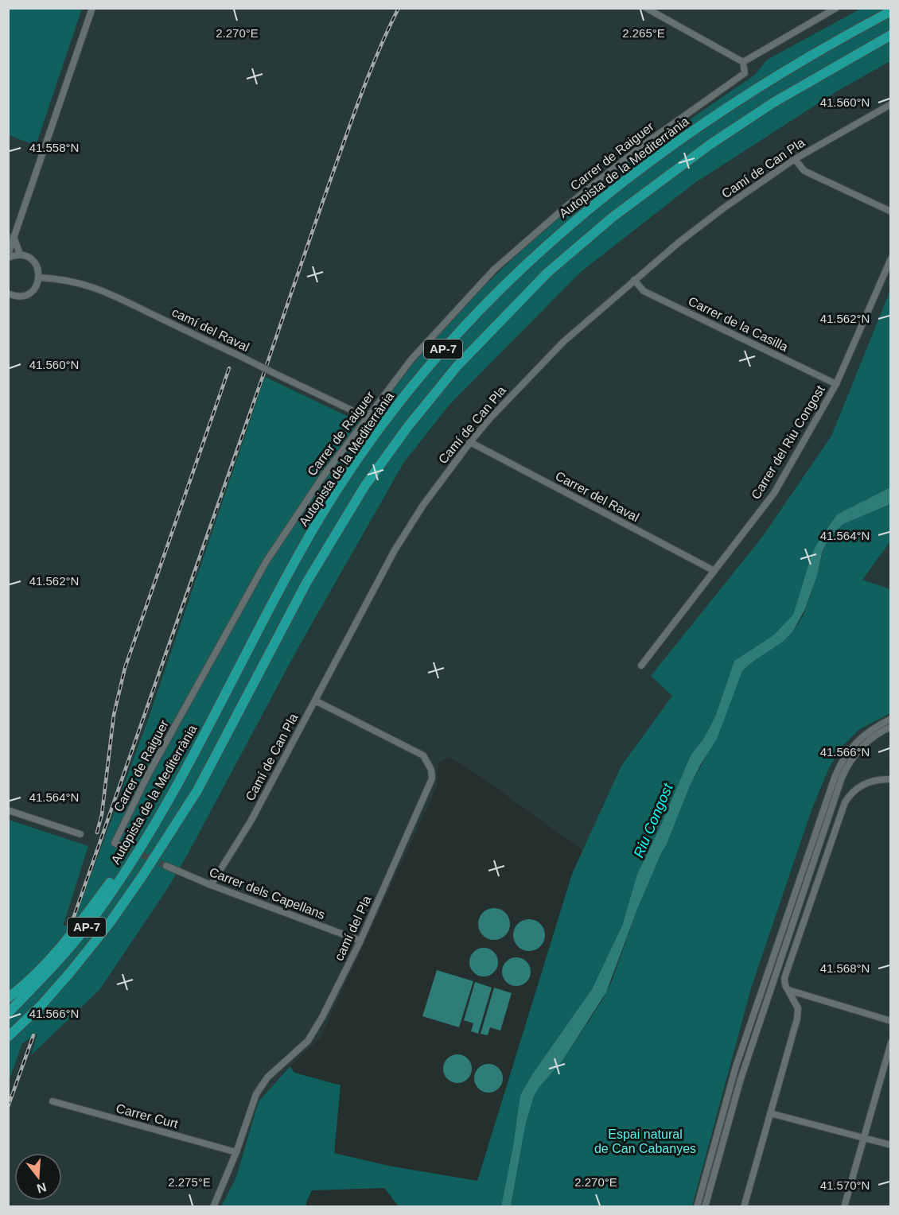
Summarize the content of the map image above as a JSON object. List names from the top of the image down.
{
  "streets": {
    "highway": ["Autopista de la Mediterrània", "AP-7"],
    "street": [
      "Carrer de Raiguer",
      "Camí de Can Pla",
      "Carrer de la Casilla",
      "camí del Raval",
      "Carrer del Riu Congost",
      "Carrer del Raval",
      "Carrer dels Capellans",
      "camí del Pla",
      "Carrer Curt"
    ]
  },
  "crossings": [
    ["Carrer de Raiguer", "camí del Raval"],
    ["Camí de Can Pla", "Carrer de la Casilla"],
    ["Camí de Can Pla", "Carrer del Raval"],
    ["Camí de Can Pla", "Carrer dels Capellans"],
    ["Camí de Can Pla", "camí del Pla"],
    ["Carrer de la Casilla", "Carrer del Riu Congost"],
    ["Carrer del Riu Congost", "Carrer del Raval"],
    ["Carrer dels Capellans", "camí del Pla"],
    ["camí del Pla", "Carrer Curt"]
  ],
  "water": ["Riu Congost"],
  "parks": ["Espai natural de Can Cabanyes"],
  "north": "bottom",
  "coordinates": [
    "2.270°E",
    "2.265°E",
    "41.560°N",
    "41.558°N",
    "41.562°N",
    "41.564°N",
    "41.566°N",
    "41.568°N",
    "2.275°E",
    "41.570°N"
  ]
}
